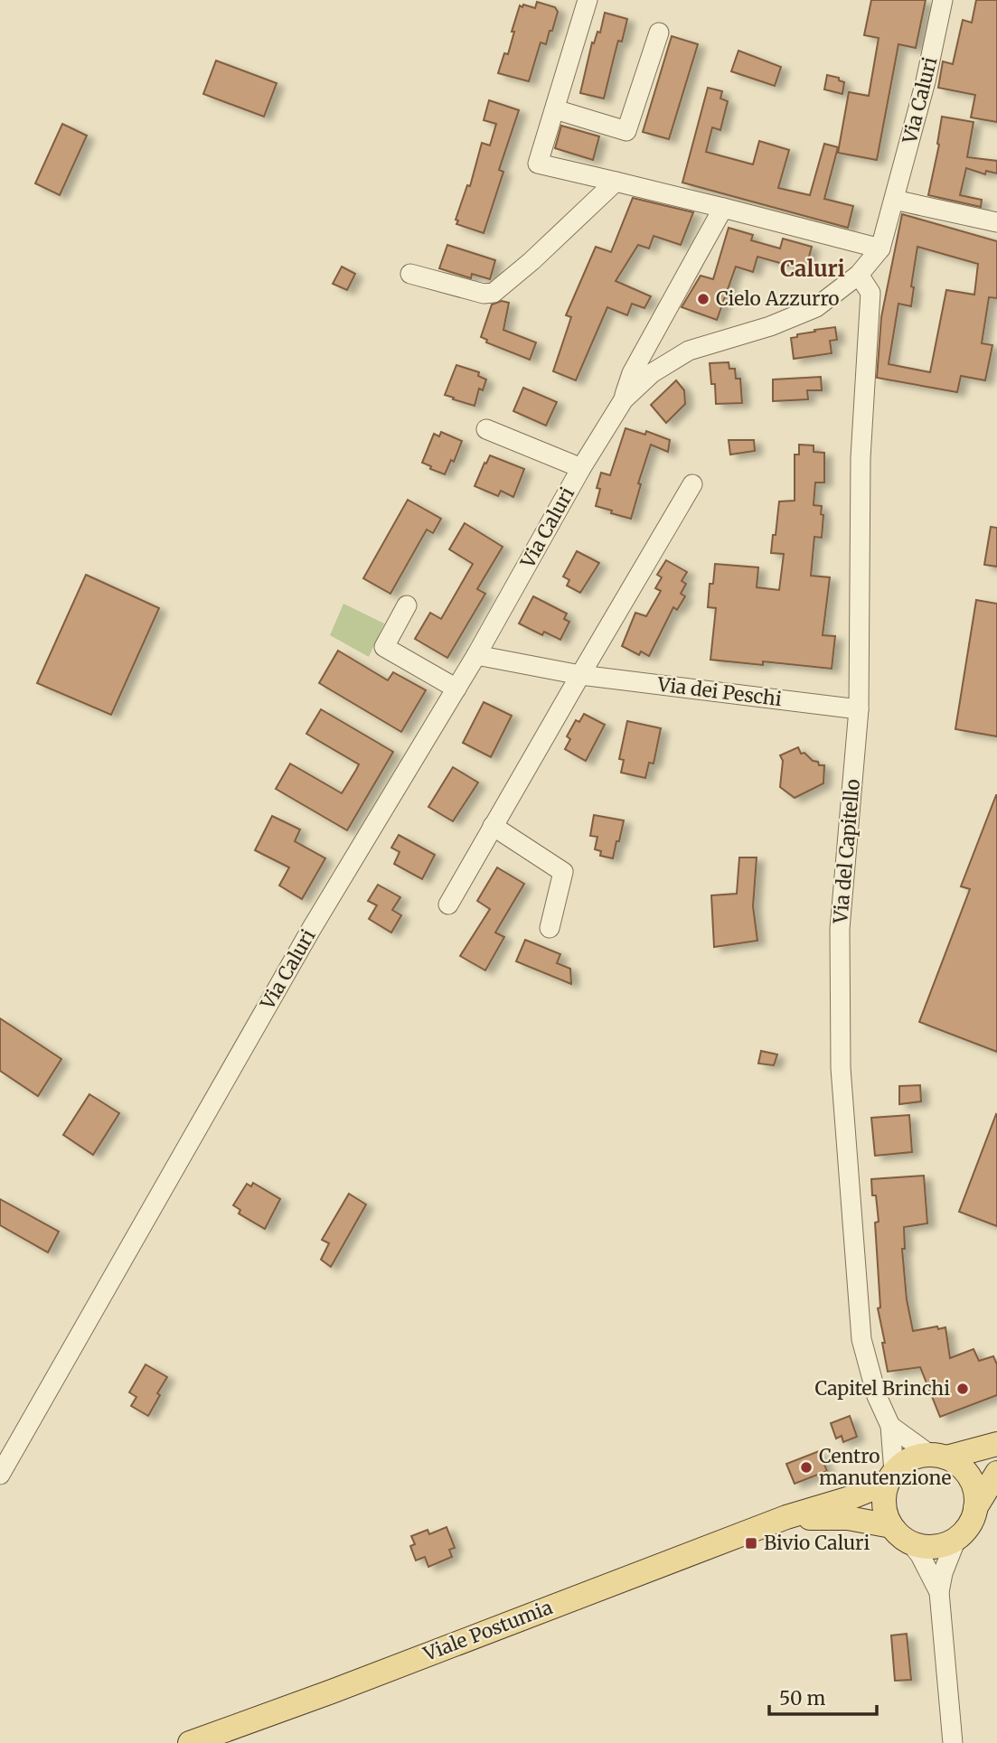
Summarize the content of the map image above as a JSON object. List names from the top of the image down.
{
  "streets": {
    "main road": ["Viale Postumia"],
    "street": ["Via Caluri", "Via dei Peschi", "Via del Capitello"]
  },
  "crossings": [
    ["Via Caluri", "Via dei Peschi"],
    ["Via Caluri", "Via del Capitello"],
    ["Via dei Peschi", "Via del Capitello"],
    ["Via del Capitello", "Viale Postumia"]
  ],
  "districts": ["Caluri"],
  "places": {
    "other": ["Cielo Azzurro", "Capitel Brinchi", "Centro manutenzione"],
    "transit": ["Bivio Caluri"]
  },
  "scale_bar": "50 m"
}
